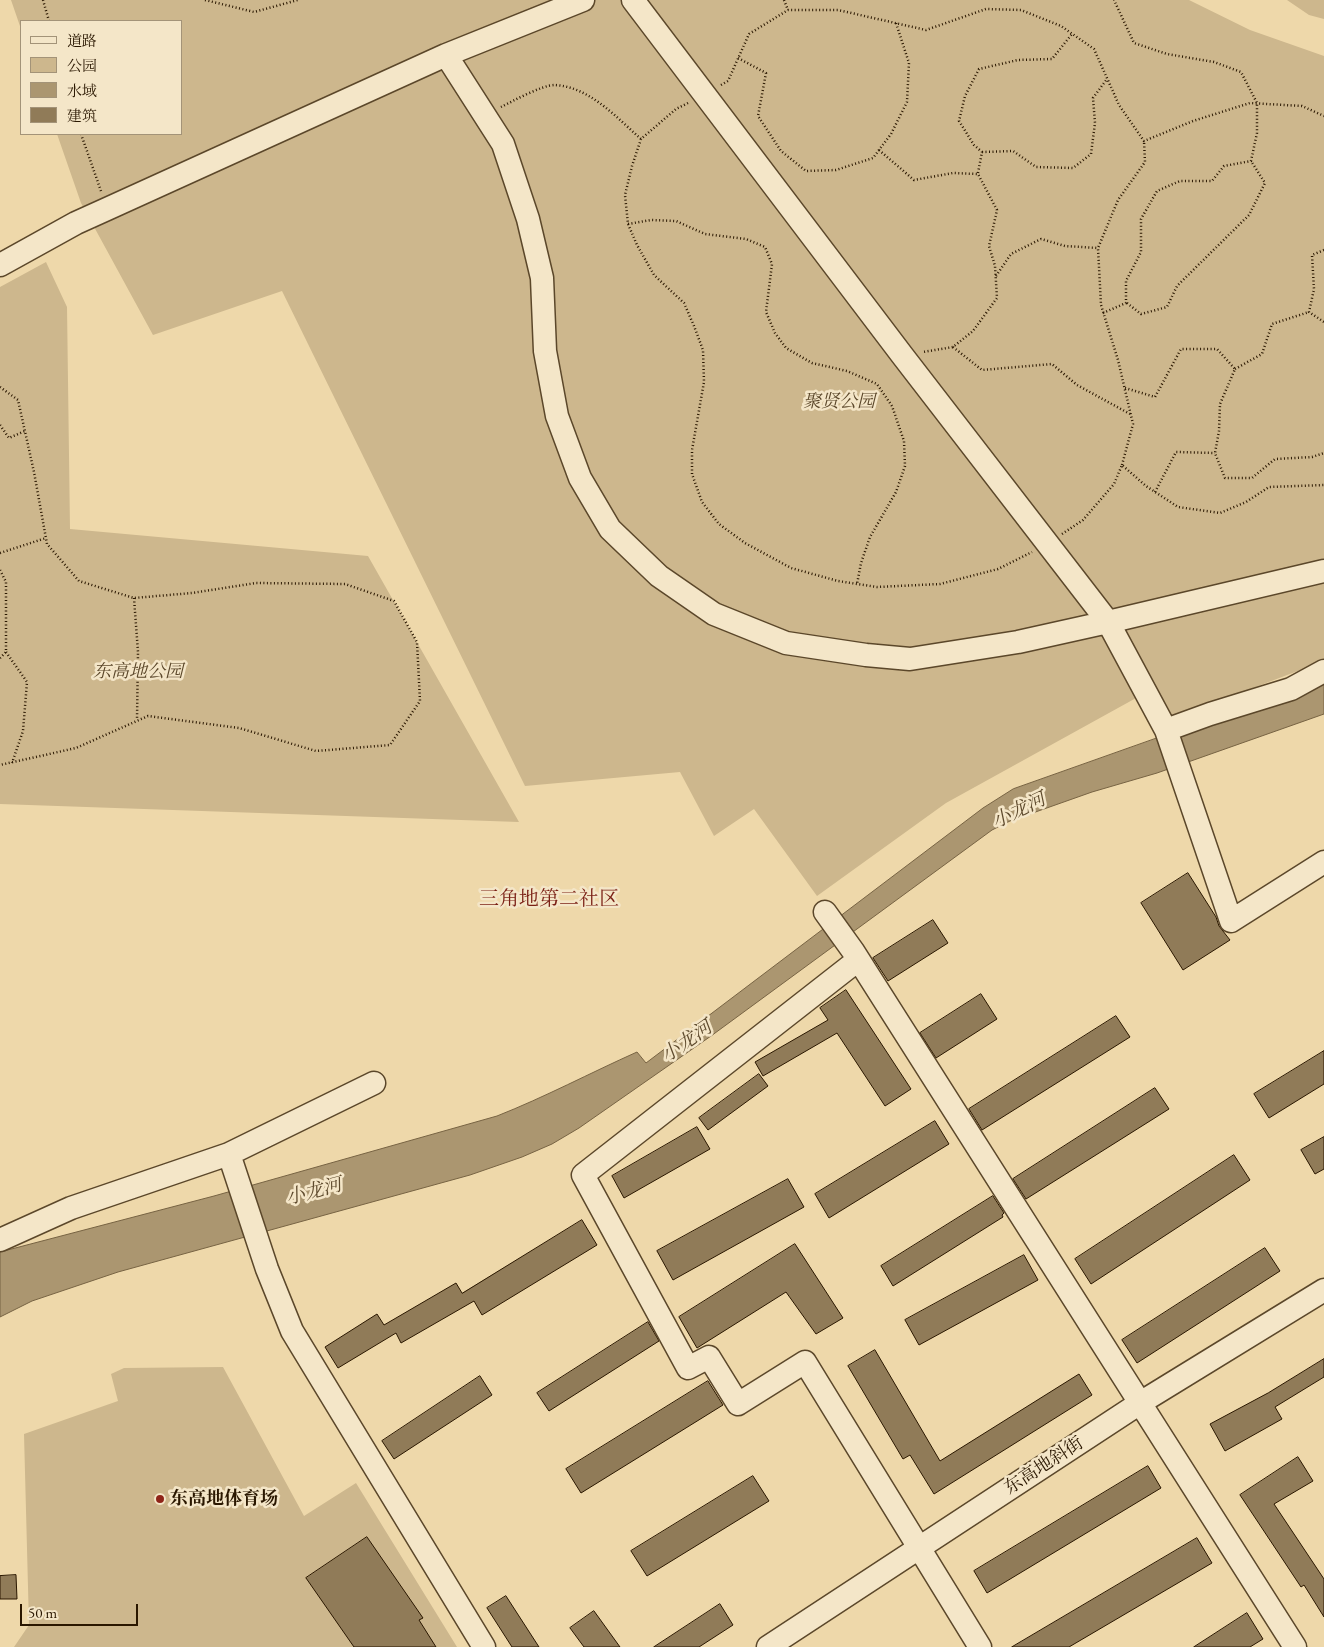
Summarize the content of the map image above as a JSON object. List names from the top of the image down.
{
  "streets": {
    "street": ["东高地斜街"]
  },
  "districts": ["三角地第二社区"],
  "water": ["小龙河"],
  "parks": ["聚贤公园", "东高地公园"],
  "places": ["东高地体育场"],
  "legend": [
    "道路",
    "公园",
    "水域",
    "建筑"
  ],
  "scale_bar": "50 m"
}
